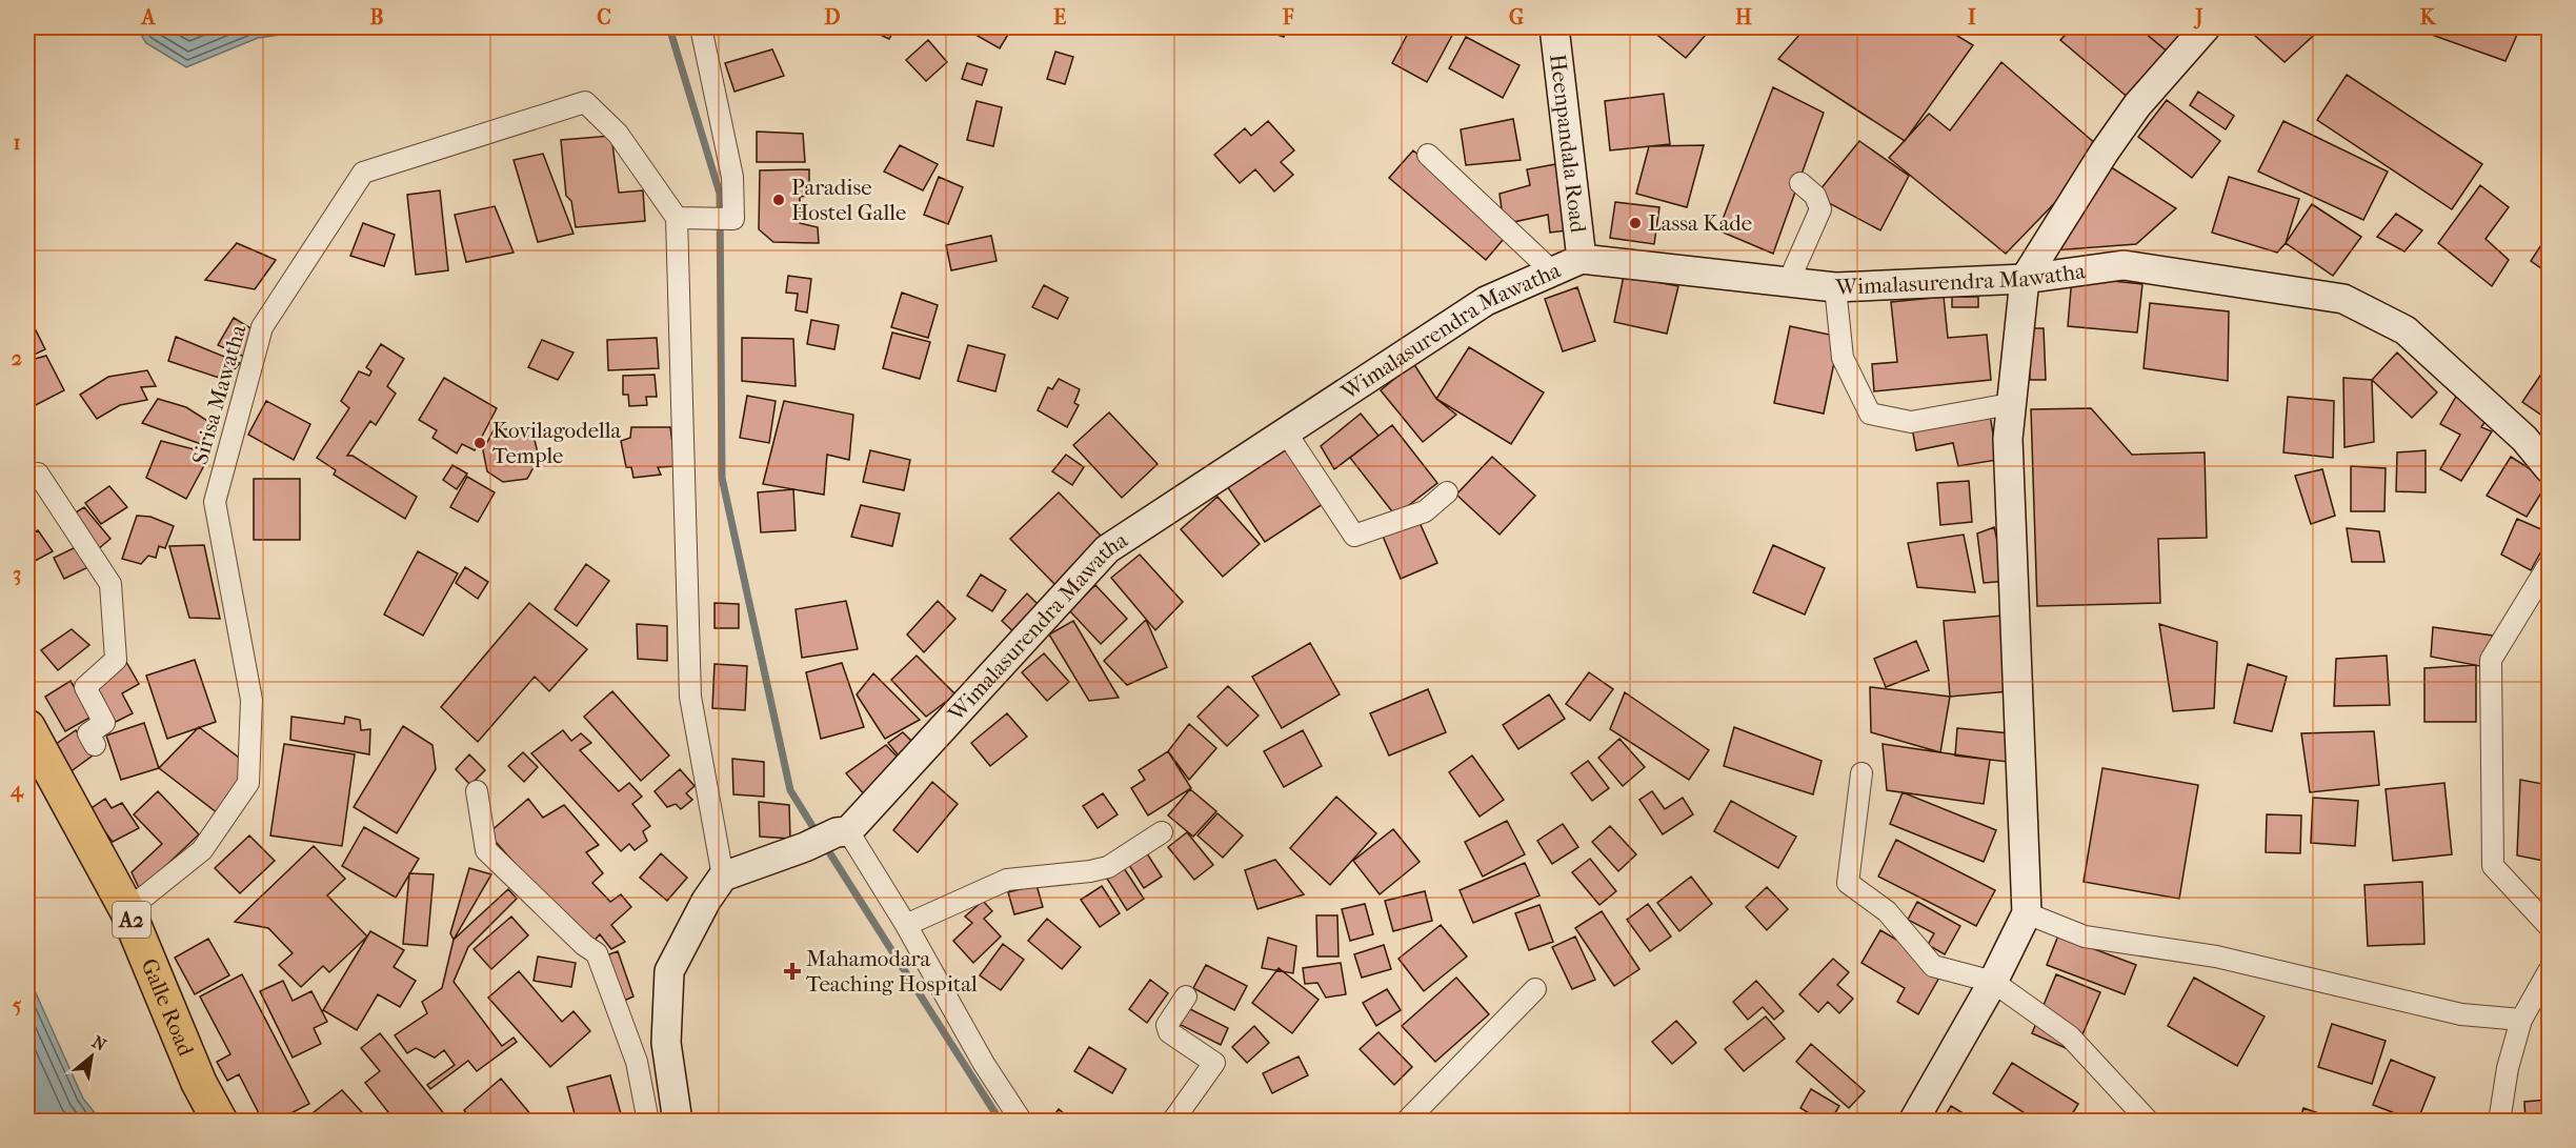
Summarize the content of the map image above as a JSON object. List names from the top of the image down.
{
  "streets": {
    "highway": ["A2", "Galle Road"],
    "street": ["Heenpandala Road", "Wimalasurendra Mawatha", "Sirisa Mawatha"]
  },
  "crossings": [
    ["Heenpandala Road", "Wimalasurendra Mawatha"],
    ["Sirisa Mawatha", "Galle Road"]
  ],
  "places": {
    "other": ["Paradise Hostel Galle", "Lassa Kade", "Kovilagodella Temple"],
    "health": ["Mahamodara Teaching Hospital"]
  },
  "north": "top right",
  "grid": {
    "columns": [
      "A",
      "B",
      "C",
      "D",
      "E",
      "F",
      "G",
      "H",
      "I",
      "J",
      "K"
    ],
    "rows": [
      "1",
      "2",
      "3",
      "4",
      "5"
    ]
  }
}
